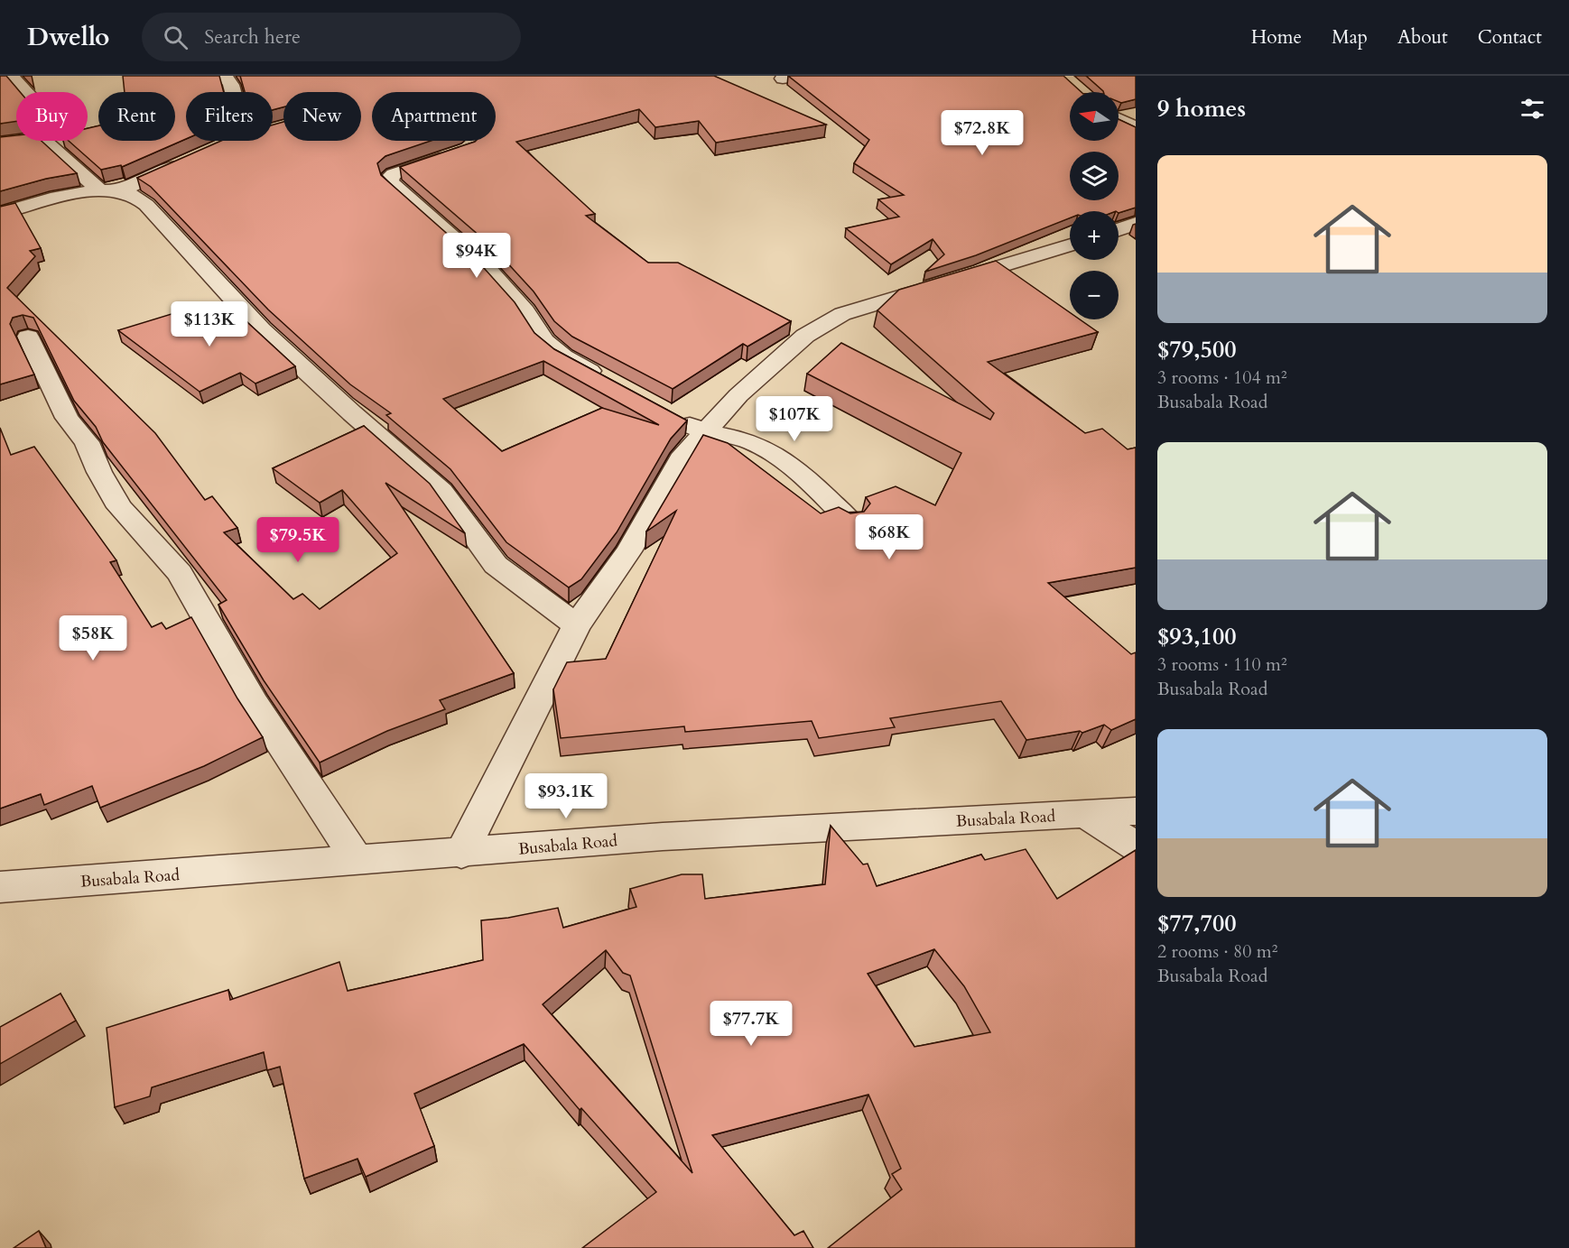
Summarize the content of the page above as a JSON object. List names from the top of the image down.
{
  "streets": {
    "street": ["Busabala Road"]
  },
  "north": "left",
  "page": {
    "header": "Dwello",
    "search": "Search here",
    "nav": [
      "Home",
      "Map",
      "About",
      "Contact"
    ],
    "heading": "9 homes",
    "map_buttons": ["+", "−"],
    "chip": [
      "Buy",
      "Rent",
      "Filters",
      "New",
      "Apartment"
    ],
    "price": [
      "$72.8K",
      "$94K",
      "$113K",
      "$107K",
      "$68K",
      "$79.5K",
      "$58K",
      "$93.1K",
      "$77.7K"
    ],
    "list": [
      {
        "name": "$79,500",
        "note": "3 rooms · 104 m² · Busabala Road"
      },
      {
        "name": "$93,100",
        "note": "3 rooms · 110 m² · Busabala Road"
      },
      {
        "name": "$77,700",
        "note": "2 rooms · 80 m² · Busabala Road"
      }
    ]
  }
}
